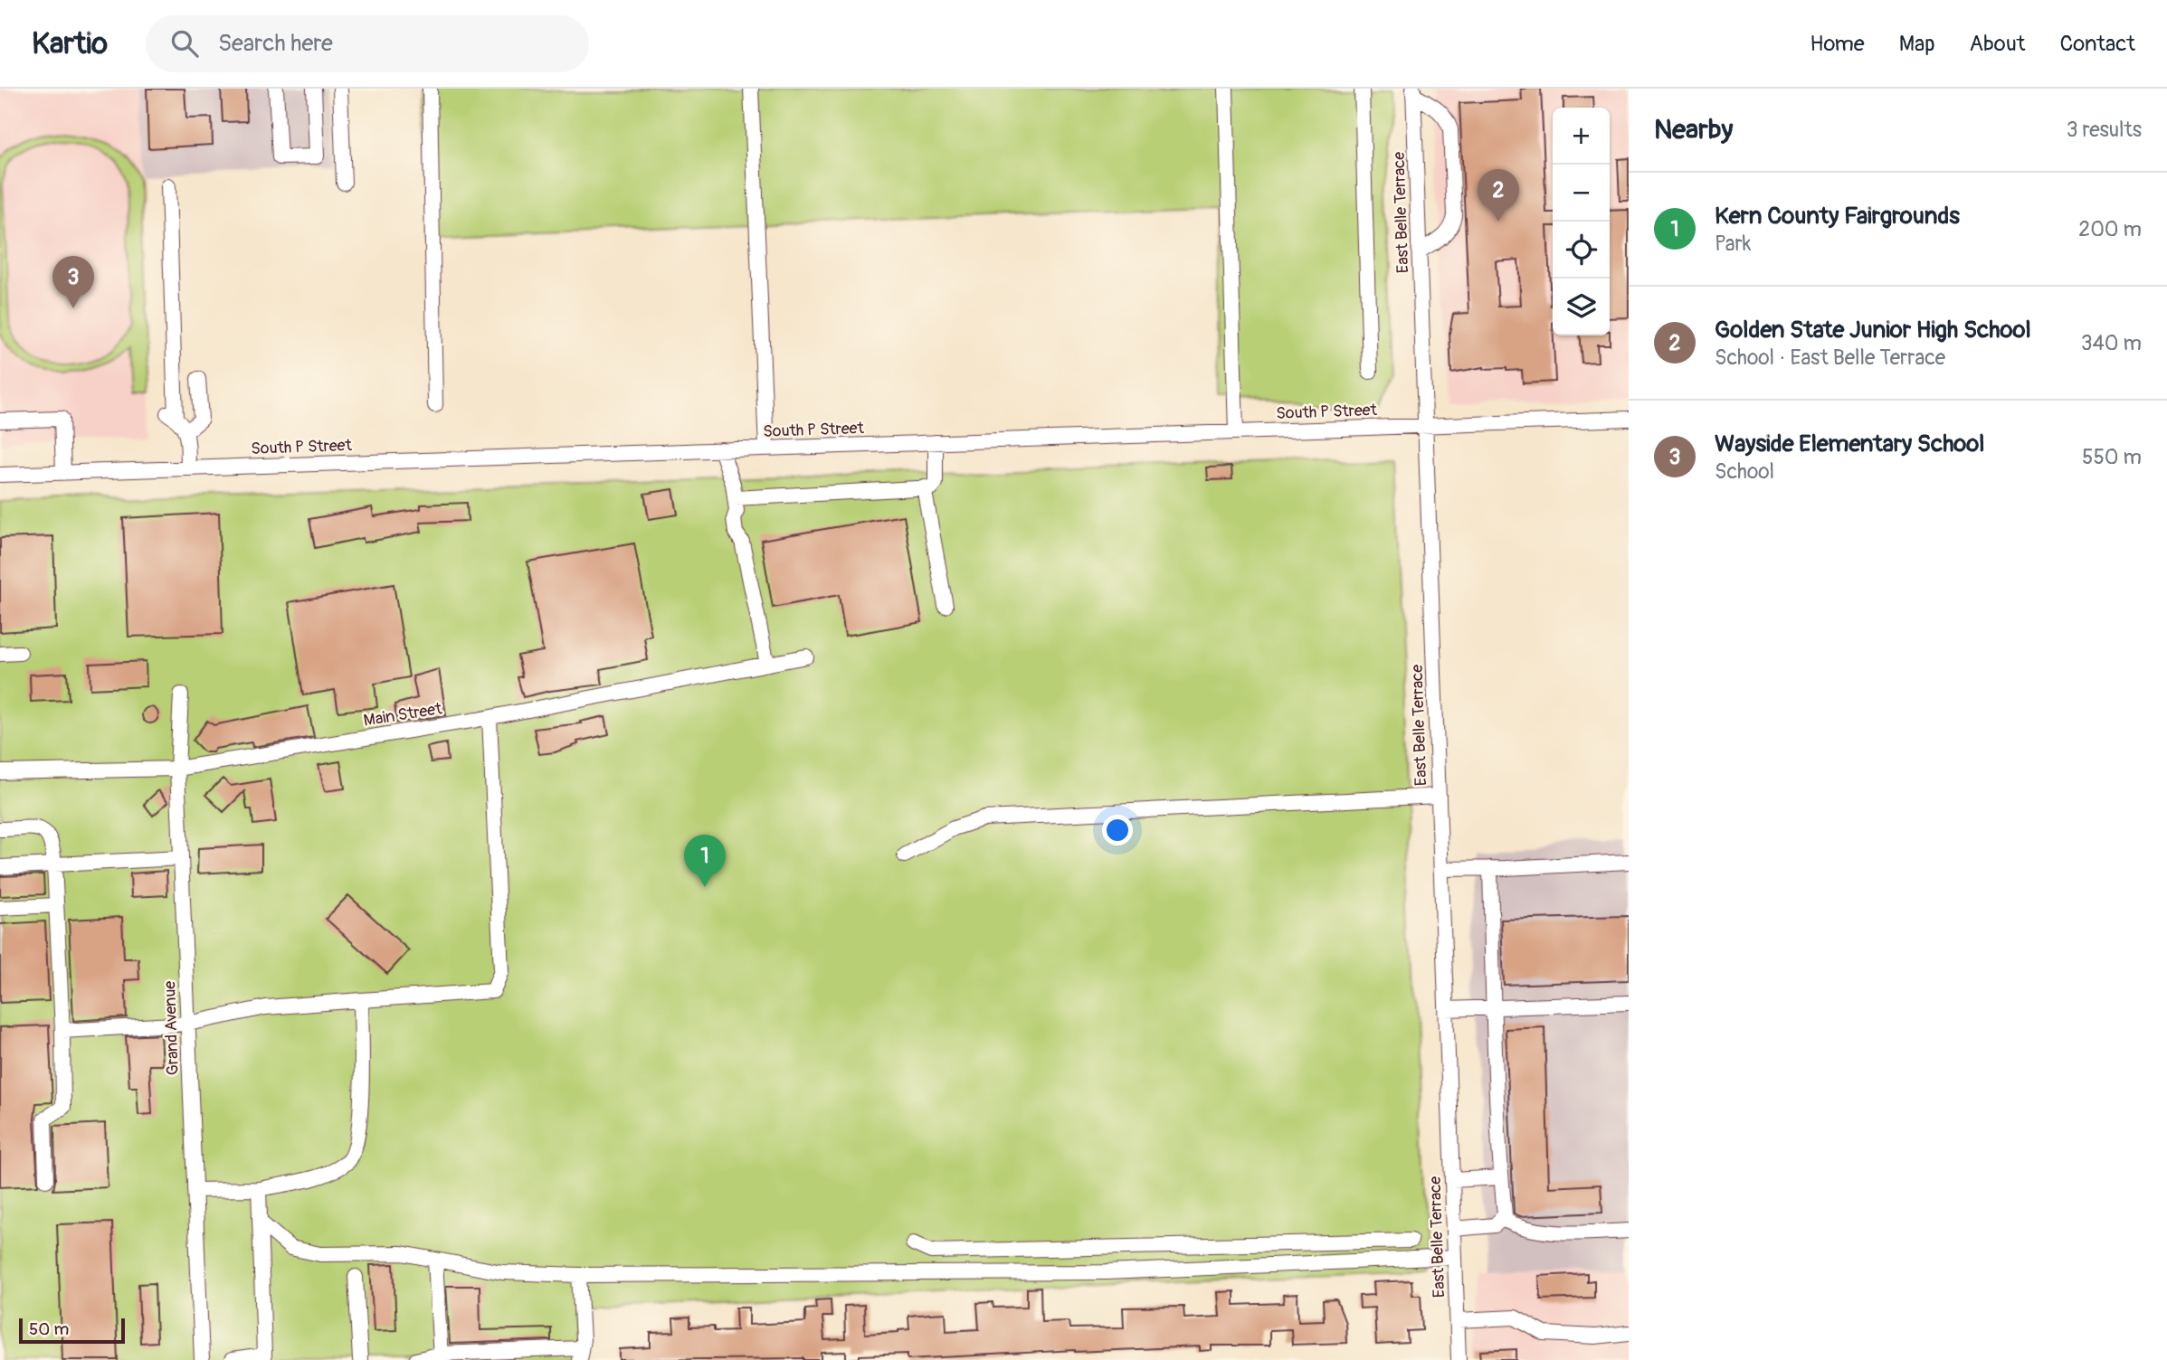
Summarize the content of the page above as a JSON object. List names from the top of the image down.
{
  "streets": {
    "street": [
      "East Belle Terrace",
      "South P Street",
      "Main Street",
      "Grand Avenue"
    ]
  },
  "crossings": [
    ["East Belle Terrace", "South P Street"],
    ["Main Street", "Grand Avenue"]
  ],
  "scale_bar": "50 m",
  "page": {
    "header": "Kartio",
    "search": "Search here",
    "nav": [
      "Home",
      "Map",
      "About",
      "Contact"
    ],
    "heading": ["Nearby", "3 results"],
    "map_buttons": ["+", "−"],
    "pins": ["2", "3", "1"],
    "list": [
      {
        "mark": "1",
        "name": "Kern County Fairgrounds",
        "note": "Park",
        "value": "200 m"
      },
      {
        "mark": "2",
        "name": "Golden State Junior High School",
        "note": "School · East Belle Terrace",
        "value": "340 m"
      },
      {
        "mark": "3",
        "name": "Wayside Elementary School",
        "note": "School",
        "value": "550 m"
      }
    ],
    "scale": "50 m"
  }
}
